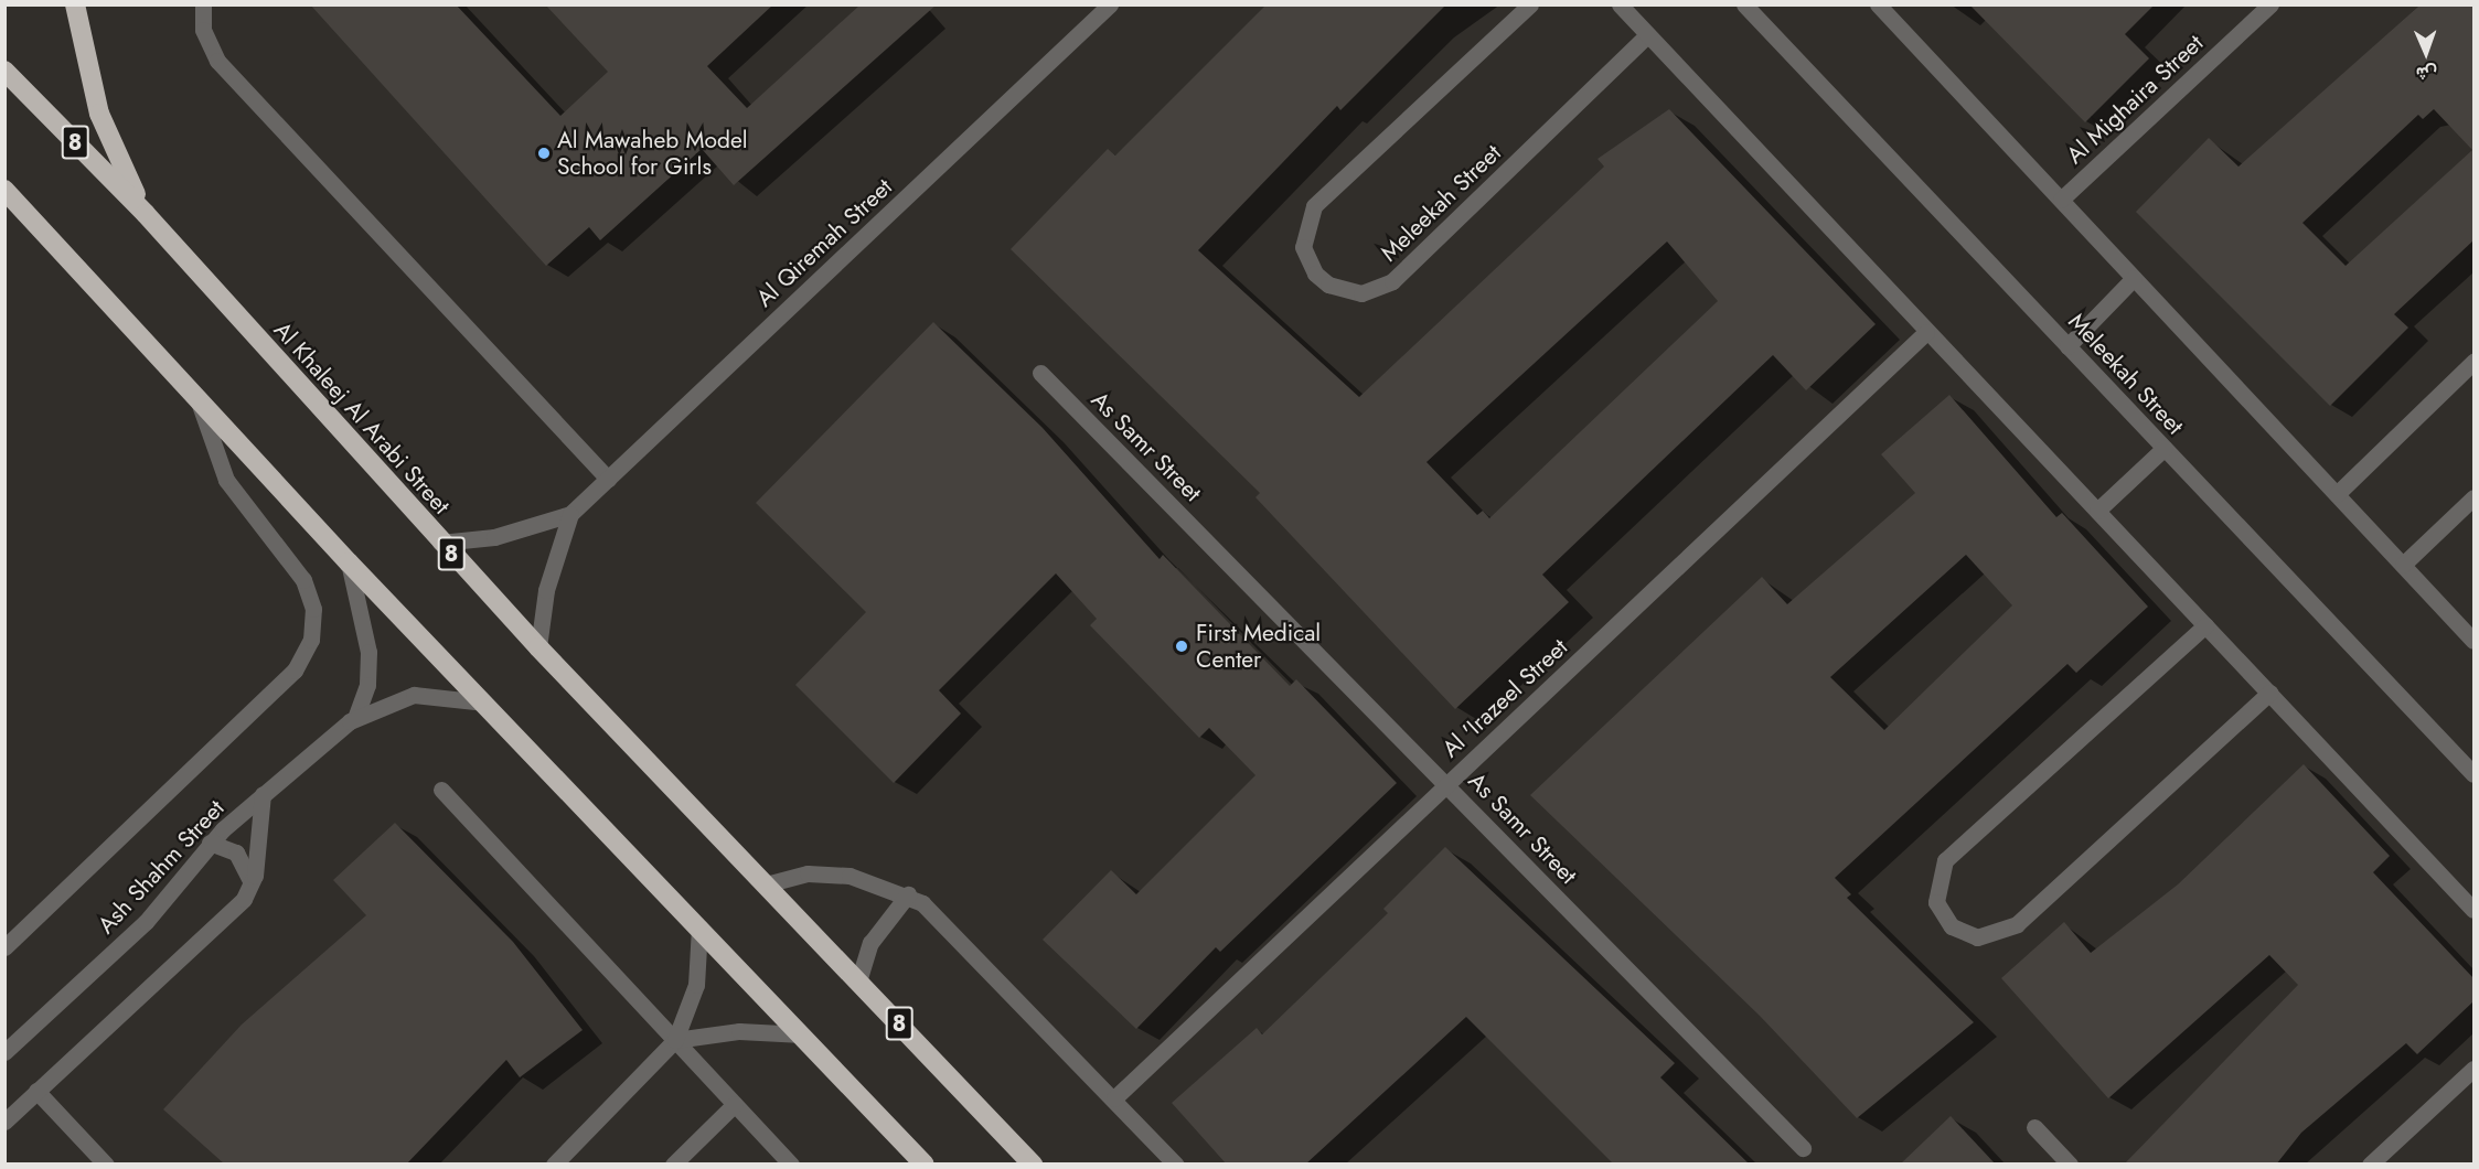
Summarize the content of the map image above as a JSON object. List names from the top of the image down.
{
  "streets": {
    "highway": ["8", "Al Khaleej Al Arabi Street"],
    "street": [
      "Al Mighaira Street",
      "Meleekah Street",
      "Al Qiremah Street",
      "As Samr Street",
      "Al 'Irazeel Street",
      "Ash Shahm Street"
    ]
  },
  "crossings": [
    ["Al Qiremah Street", "Al Khaleej Al Arabi Street"],
    ["As Samr Street", "Al 'Irazeel Street"]
  ],
  "places": ["Al Mawaheb Model School for Girls", "First Medical Center"],
  "north": "bottom"
}
